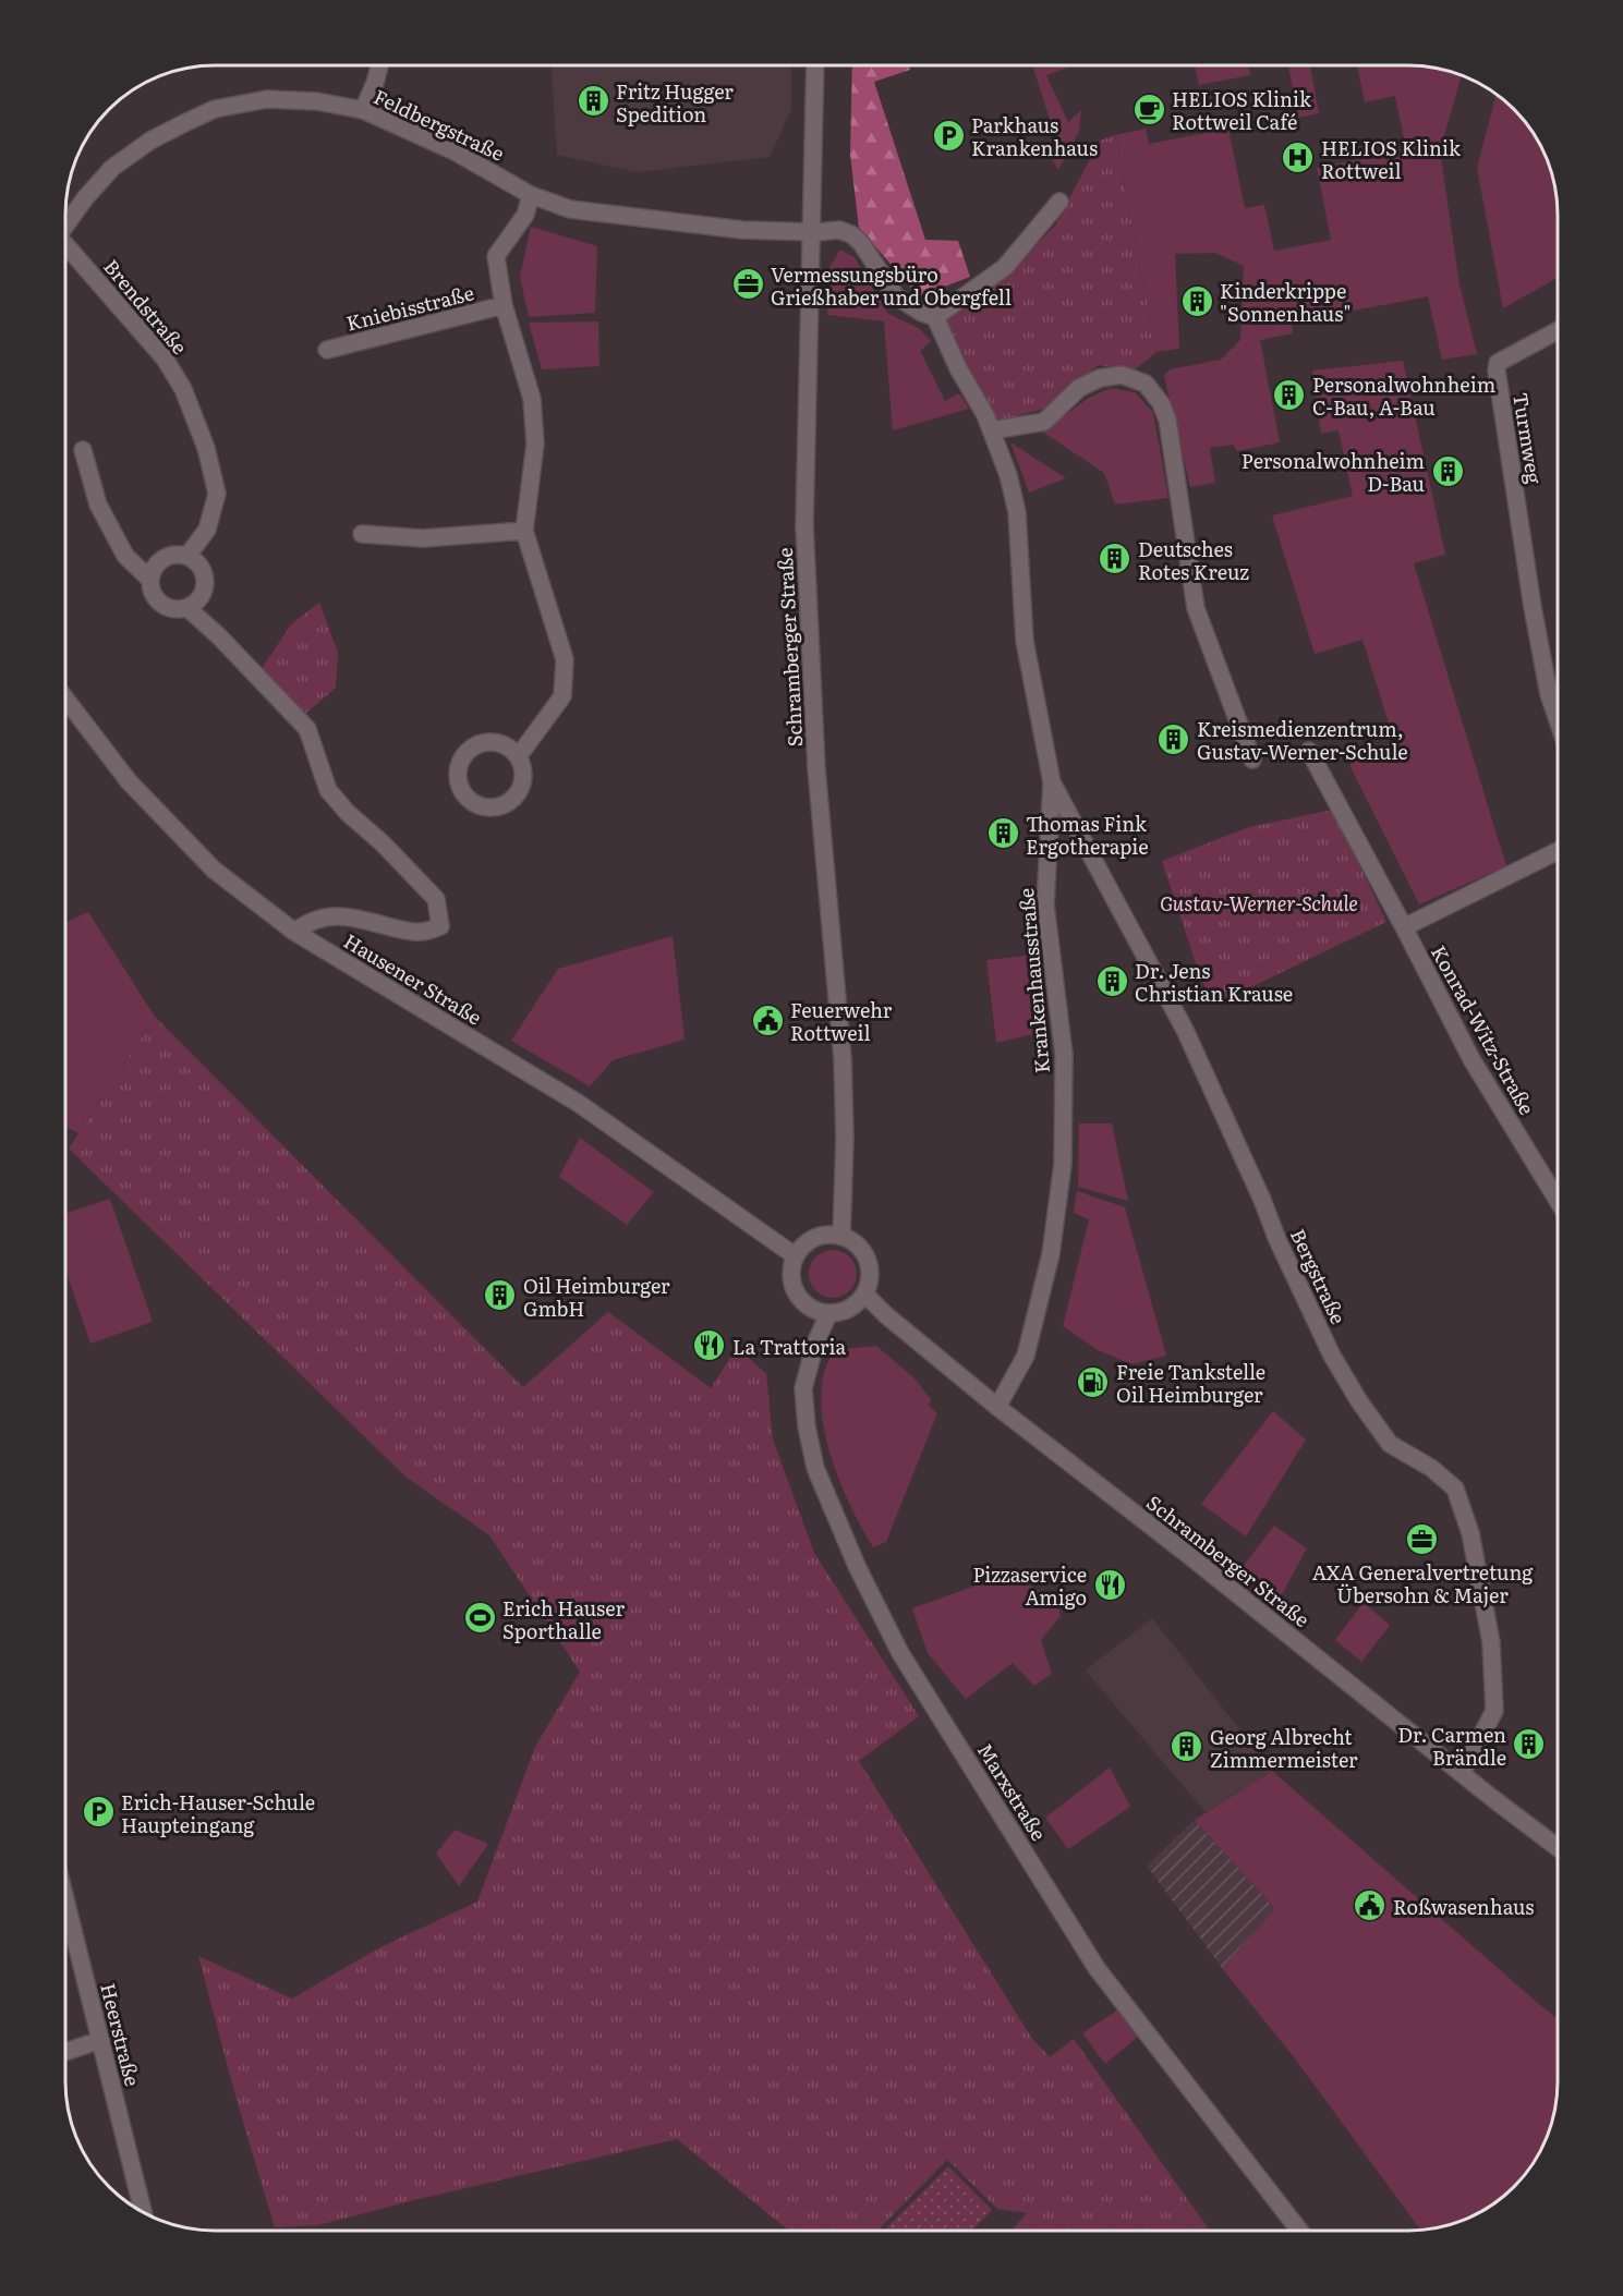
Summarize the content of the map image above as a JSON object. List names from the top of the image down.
{
  "streets": {
    "street": [
      "Feldbergstraße",
      "Brendstraße",
      "Kniebisstraße",
      "Turmweg",
      "Schramberger Straße",
      "Hausener Straße",
      "Krankenhausstraße",
      "Konrad-Witz-Straße",
      "Bergstraße",
      "Marxstraße",
      "Heerstraße"
    ]
  },
  "crossings": [
    ["Feldbergstraße", "Kniebisstraße"],
    ["Feldbergstraße", "Schramberger Straße"],
    ["Schramberger Straße", "Hausener Straße"],
    ["Schramberger Straße", "Krankenhausstraße"],
    ["Schramberger Straße", "Bergstraße"],
    ["Schramberger Straße", "Marxstraße"],
    ["Hausener Straße", "Marxstraße"],
    ["Krankenhausstraße", "Bergstraße"]
  ],
  "parks": ["Gustav-Werner-Schule"],
  "places": {
    "building": [
      "Fritz Hugger Spedition",
      "Kinderkrippe \"Sonnenhaus\"",
      "Personalwohnheim C-Bau, A-Bau",
      "Personalwohnheim D-Bau",
      "Deutsches Rotes Kreuz",
      "Kreismedienzentrum, Gustav-Werner-Schule",
      "Thomas Fink Ergotherapie",
      "Dr. Jens Christian Krause",
      "Oil Heimburger GmbH",
      "Dr. Carmen Brändle",
      "Georg Albrecht Zimmermeister"
    ],
    "cafe": ["HELIOS Klinik Rottweil Café"],
    "parking": ["Parkhaus Krankenhaus", "Erich-Hauser-Schule Haupteingang"],
    "hospital": ["HELIOS Klinik Rottweil"],
    "office": ["Vermessungsbüro Grießhaber und Obergfell", "AXA Generalvertretung Übersohn & Majer"],
    "public building": ["Feuerwehr Rottweil", "Roßwasenhaus"],
    "restaurant": ["La Trattoria", "Pizzaservice Amigo"],
    "fuel station": ["Freie Tankstelle Oil Heimburger"],
    "sports": ["Erich Hauser Sporthalle"]
  }
}
